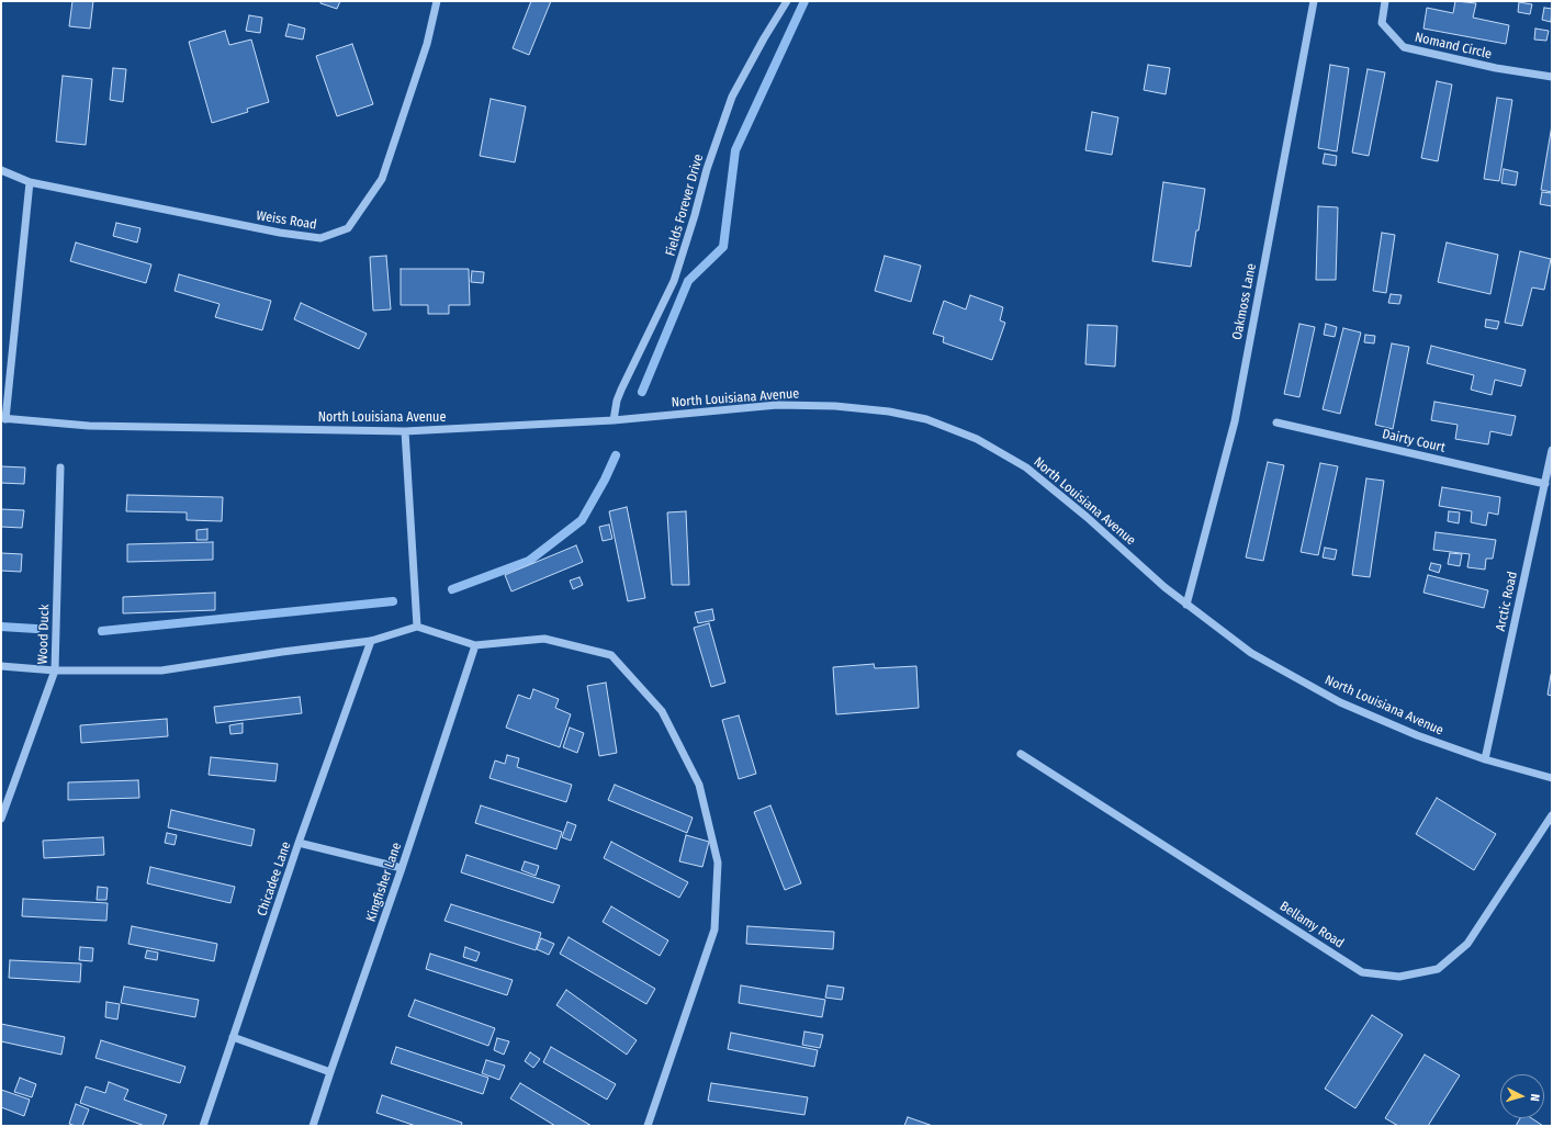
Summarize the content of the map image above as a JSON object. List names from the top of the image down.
{
  "streets": {
    "street": [
      "Nomand Circle",
      "Fields Forever Drive",
      "Weiss Road",
      "Oakmoss Lane",
      "North Louisiana Avenue",
      "Dairty Court",
      "Arctic Road",
      "Wood Duck",
      "Chicadee Lane",
      "Kingfisher Lane",
      "Bellamy Road"
    ]
  },
  "crossings": [
    ["Fields Forever Drive", "North Louisiana Avenue"],
    ["Oakmoss Lane", "North Louisiana Avenue"],
    ["North Louisiana Avenue", "Arctic Road"],
    ["Dairty Court", "Arctic Road"]
  ],
  "north": "right"
}
